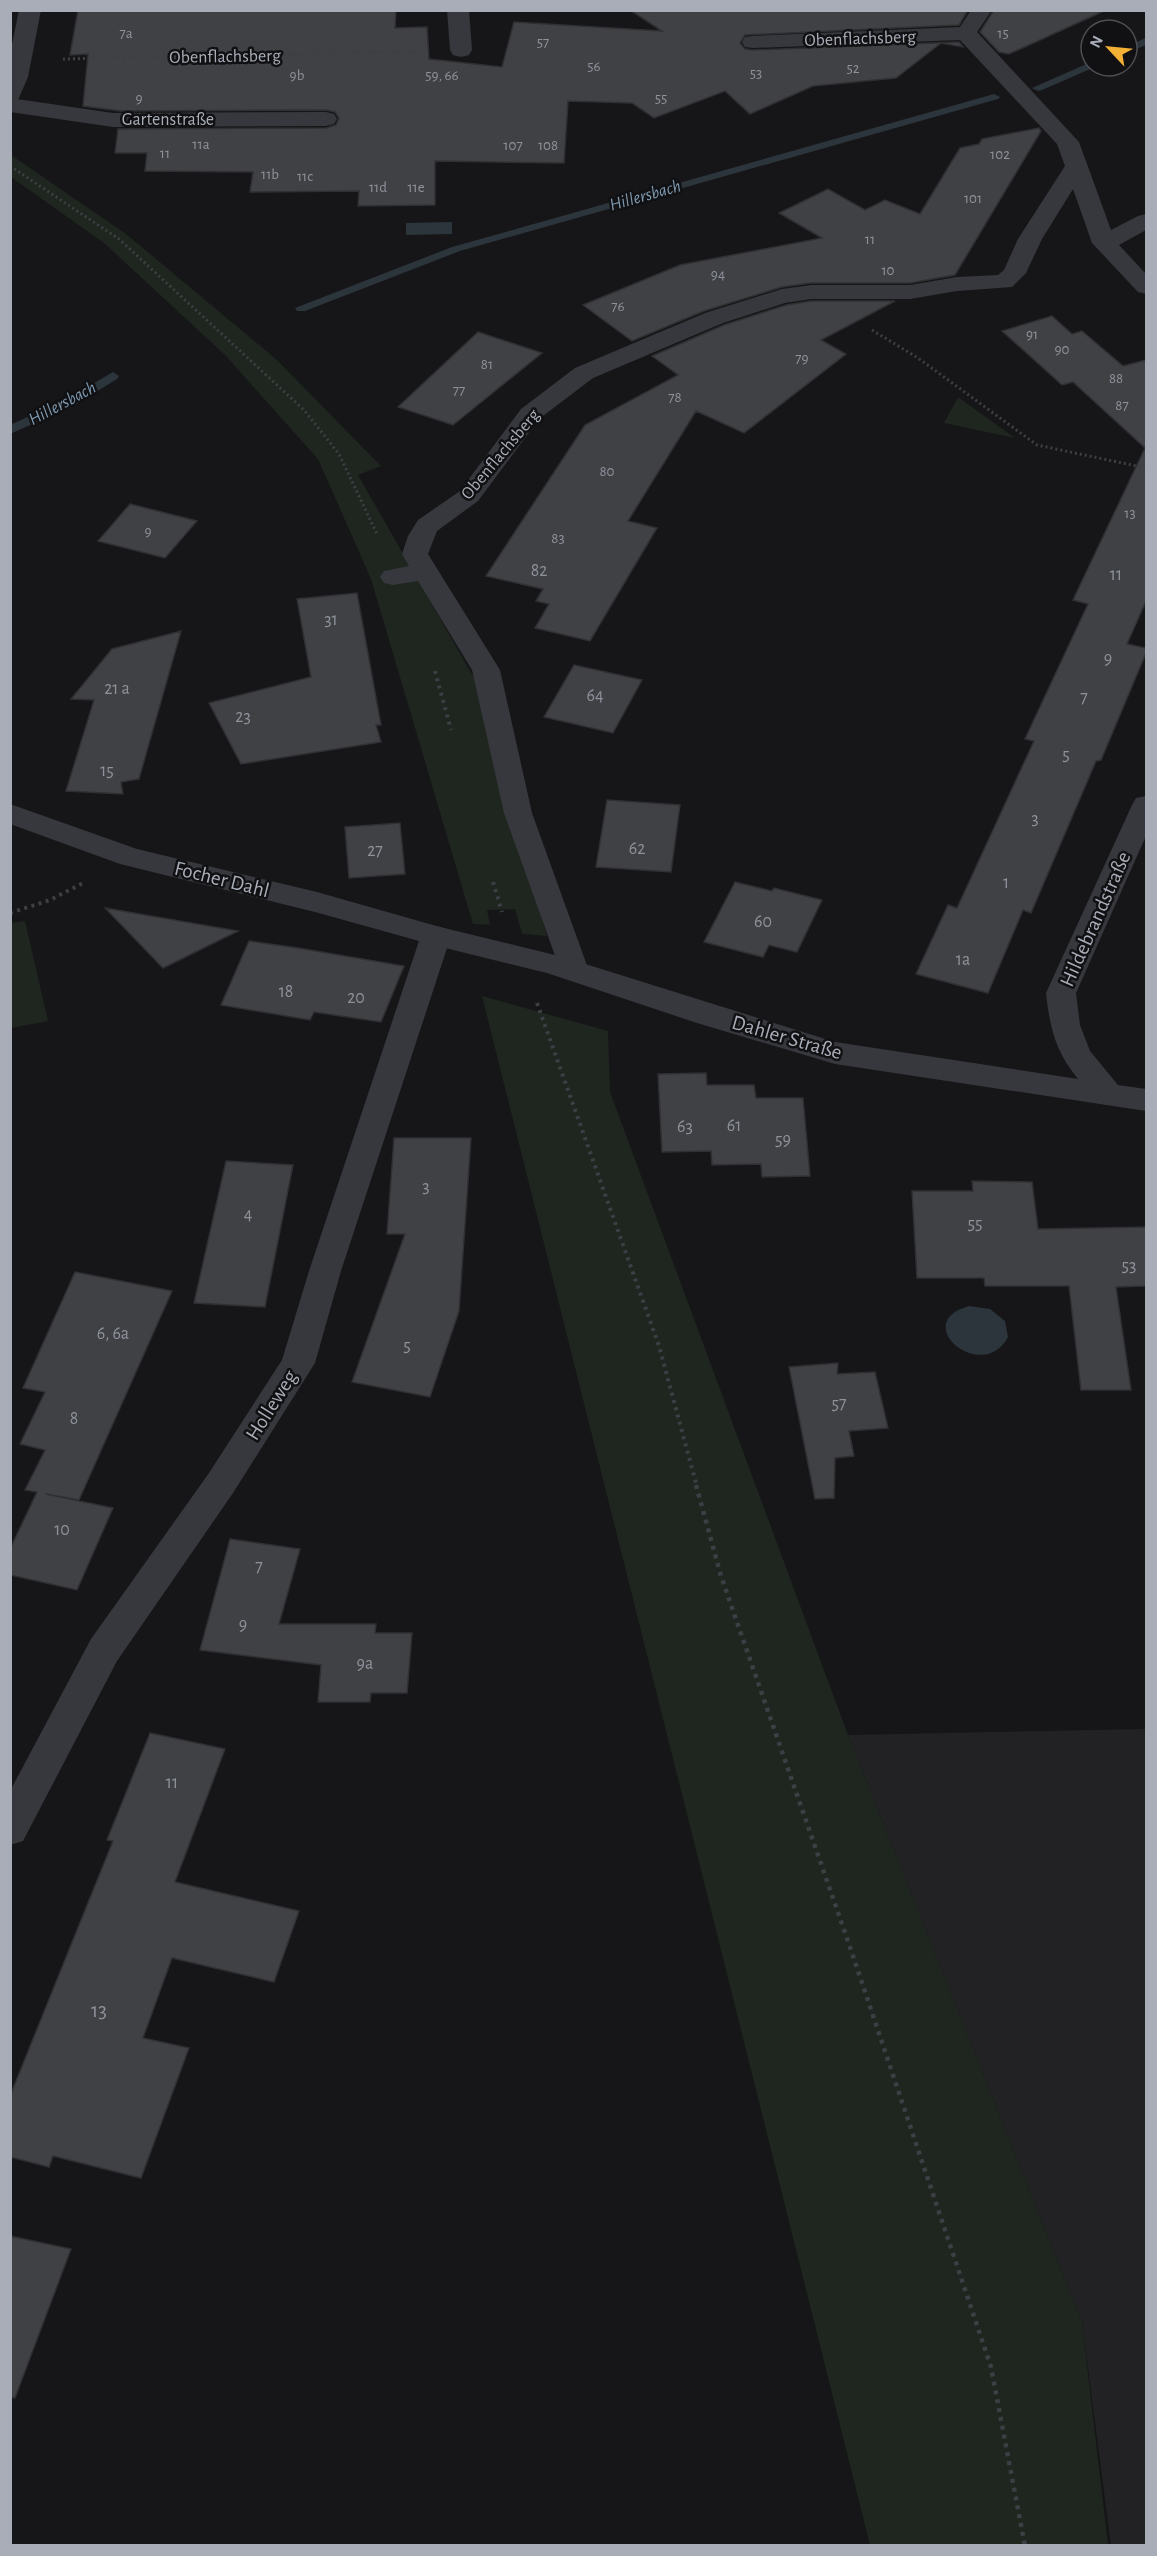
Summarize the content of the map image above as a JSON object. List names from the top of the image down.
{
  "streets": {
    "street": [
      "Obenflachsberg",
      "Gartenstraße",
      "Focher Dahl",
      "Hildebrandstraße",
      "Dahler Straße",
      "Holleweg"
    ]
  },
  "crossings": [
    ["Obenflachsberg", "Dahler Straße"],
    ["Focher Dahl", "Dahler Straße"],
    ["Focher Dahl", "Holleweg"],
    ["Hildebrandstraße", "Dahler Straße"],
    ["Dahler Straße", "Holleweg"]
  ],
  "water": ["Hillersbach"],
  "house_numbers": [
    "7a",
    "15",
    "57",
    "56",
    "52",
    "53",
    "9b",
    "59, 66",
    "9",
    "55",
    "11a",
    "107",
    "108",
    "11",
    "102",
    "11b",
    "11c",
    "11d",
    "11e",
    "101",
    "11",
    "10",
    "94",
    "76",
    "91",
    "90",
    "79",
    "81",
    "88",
    "77",
    "78",
    "87",
    "80",
    "13",
    "9",
    "83",
    "82",
    "11",
    "31",
    "9",
    "21 a",
    "64",
    "7",
    "23",
    "5",
    "15",
    "3",
    "62",
    "27",
    "1",
    "60",
    "1a",
    "18",
    "20",
    "61",
    "63",
    "59",
    "3",
    "4",
    "55",
    "53",
    "6, 6a",
    "5",
    "57",
    "8",
    "10",
    "7",
    "9",
    "9a",
    "11",
    "13"
  ],
  "north": "top left"
}
